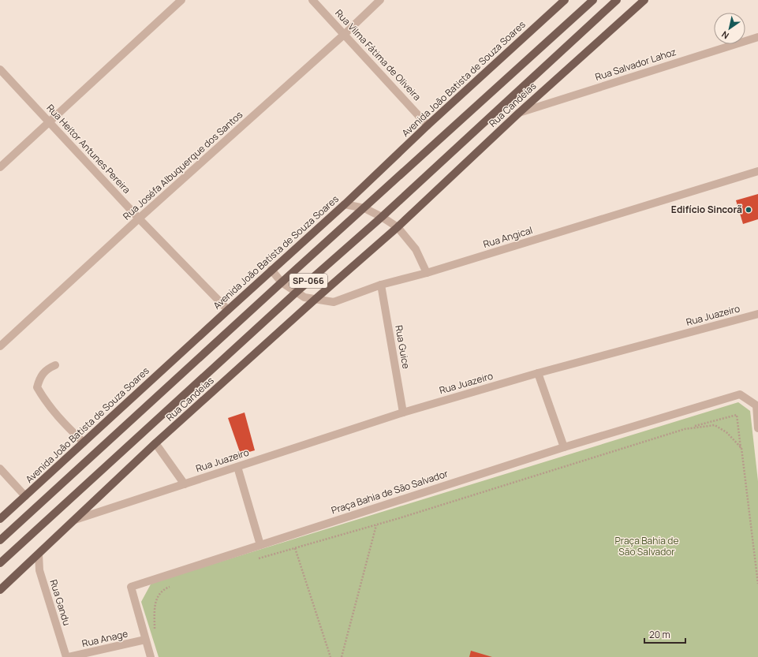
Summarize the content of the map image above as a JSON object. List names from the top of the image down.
{
  "streets": {
    "main road": ["Avenida João Batista de Souza Soares", "Rua Candeias", "SP-066"],
    "street": [
      "Rua Vilma Fátima de Oliveira",
      "Rua Salvador Lahoz",
      "Rua Heitor Antunes Pereira",
      "Rua Joséfa Albuquerque dos Santos",
      "Rua Angical",
      "Rua Juazeiro",
      "Rua Guice",
      "Praça Bahia de São Salvador",
      "Rua Gandu",
      "Rua Anage"
    ]
  },
  "crossings": [
    ["Rua Vilma Fátima de Oliveira", "Avenida João Batista de Souza Soares"],
    ["Rua Vilma Fátima de Oliveira", "Rua Joséfa Albuquerque dos Santos"],
    ["Rua Salvador Lahoz", "Rua Candeias"],
    ["Avenida João Batista de Souza Soares", "Rua Heitor Antunes Pereira"],
    ["Avenida João Batista de Souza Soares", "Rua Angical"],
    ["Rua Candeias", "Rua Angical"],
    ["Rua Candeias", "Rua Juazeiro"],
    ["Rua Candeias", "Rua Gandu"],
    ["Rua Heitor Antunes Pereira", "Rua Joséfa Albuquerque dos Santos"],
    ["Rua Angical", "SP-066"],
    ["Rua Angical", "Rua Guice"],
    ["Rua Juazeiro", "Rua Guice"],
    ["Praça Bahia de São Salvador", "Rua Anage"],
    ["Rua Gandu", "Rua Anage"]
  ],
  "parks": ["Praça Bahia de São Salvador"],
  "places": ["Edifício Sincorã"],
  "scale_bar": "20 m",
  "north": "bottom left"
}
